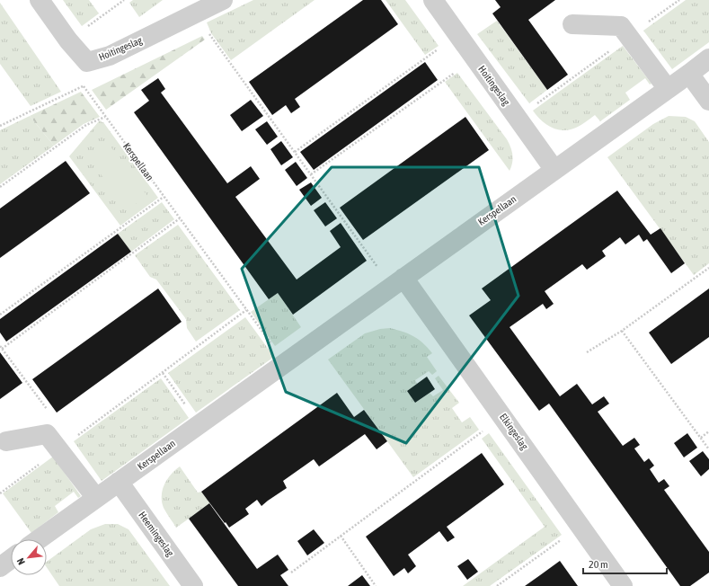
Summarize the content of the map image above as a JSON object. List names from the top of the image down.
{
  "streets": {
    "street": [
      "Hoitingeslag",
      "Kerspellaan",
      "Elkingeslag",
      "Heemingeslag"
    ]
  },
  "crossings": [
    ["Hoitingeslag", "Kerspellaan"],
    ["Kerspellaan", "Elkingeslag"],
    ["Kerspellaan", "Heemingeslag"]
  ],
  "scale_bar": "20 m",
  "north": "bottom left"
}
